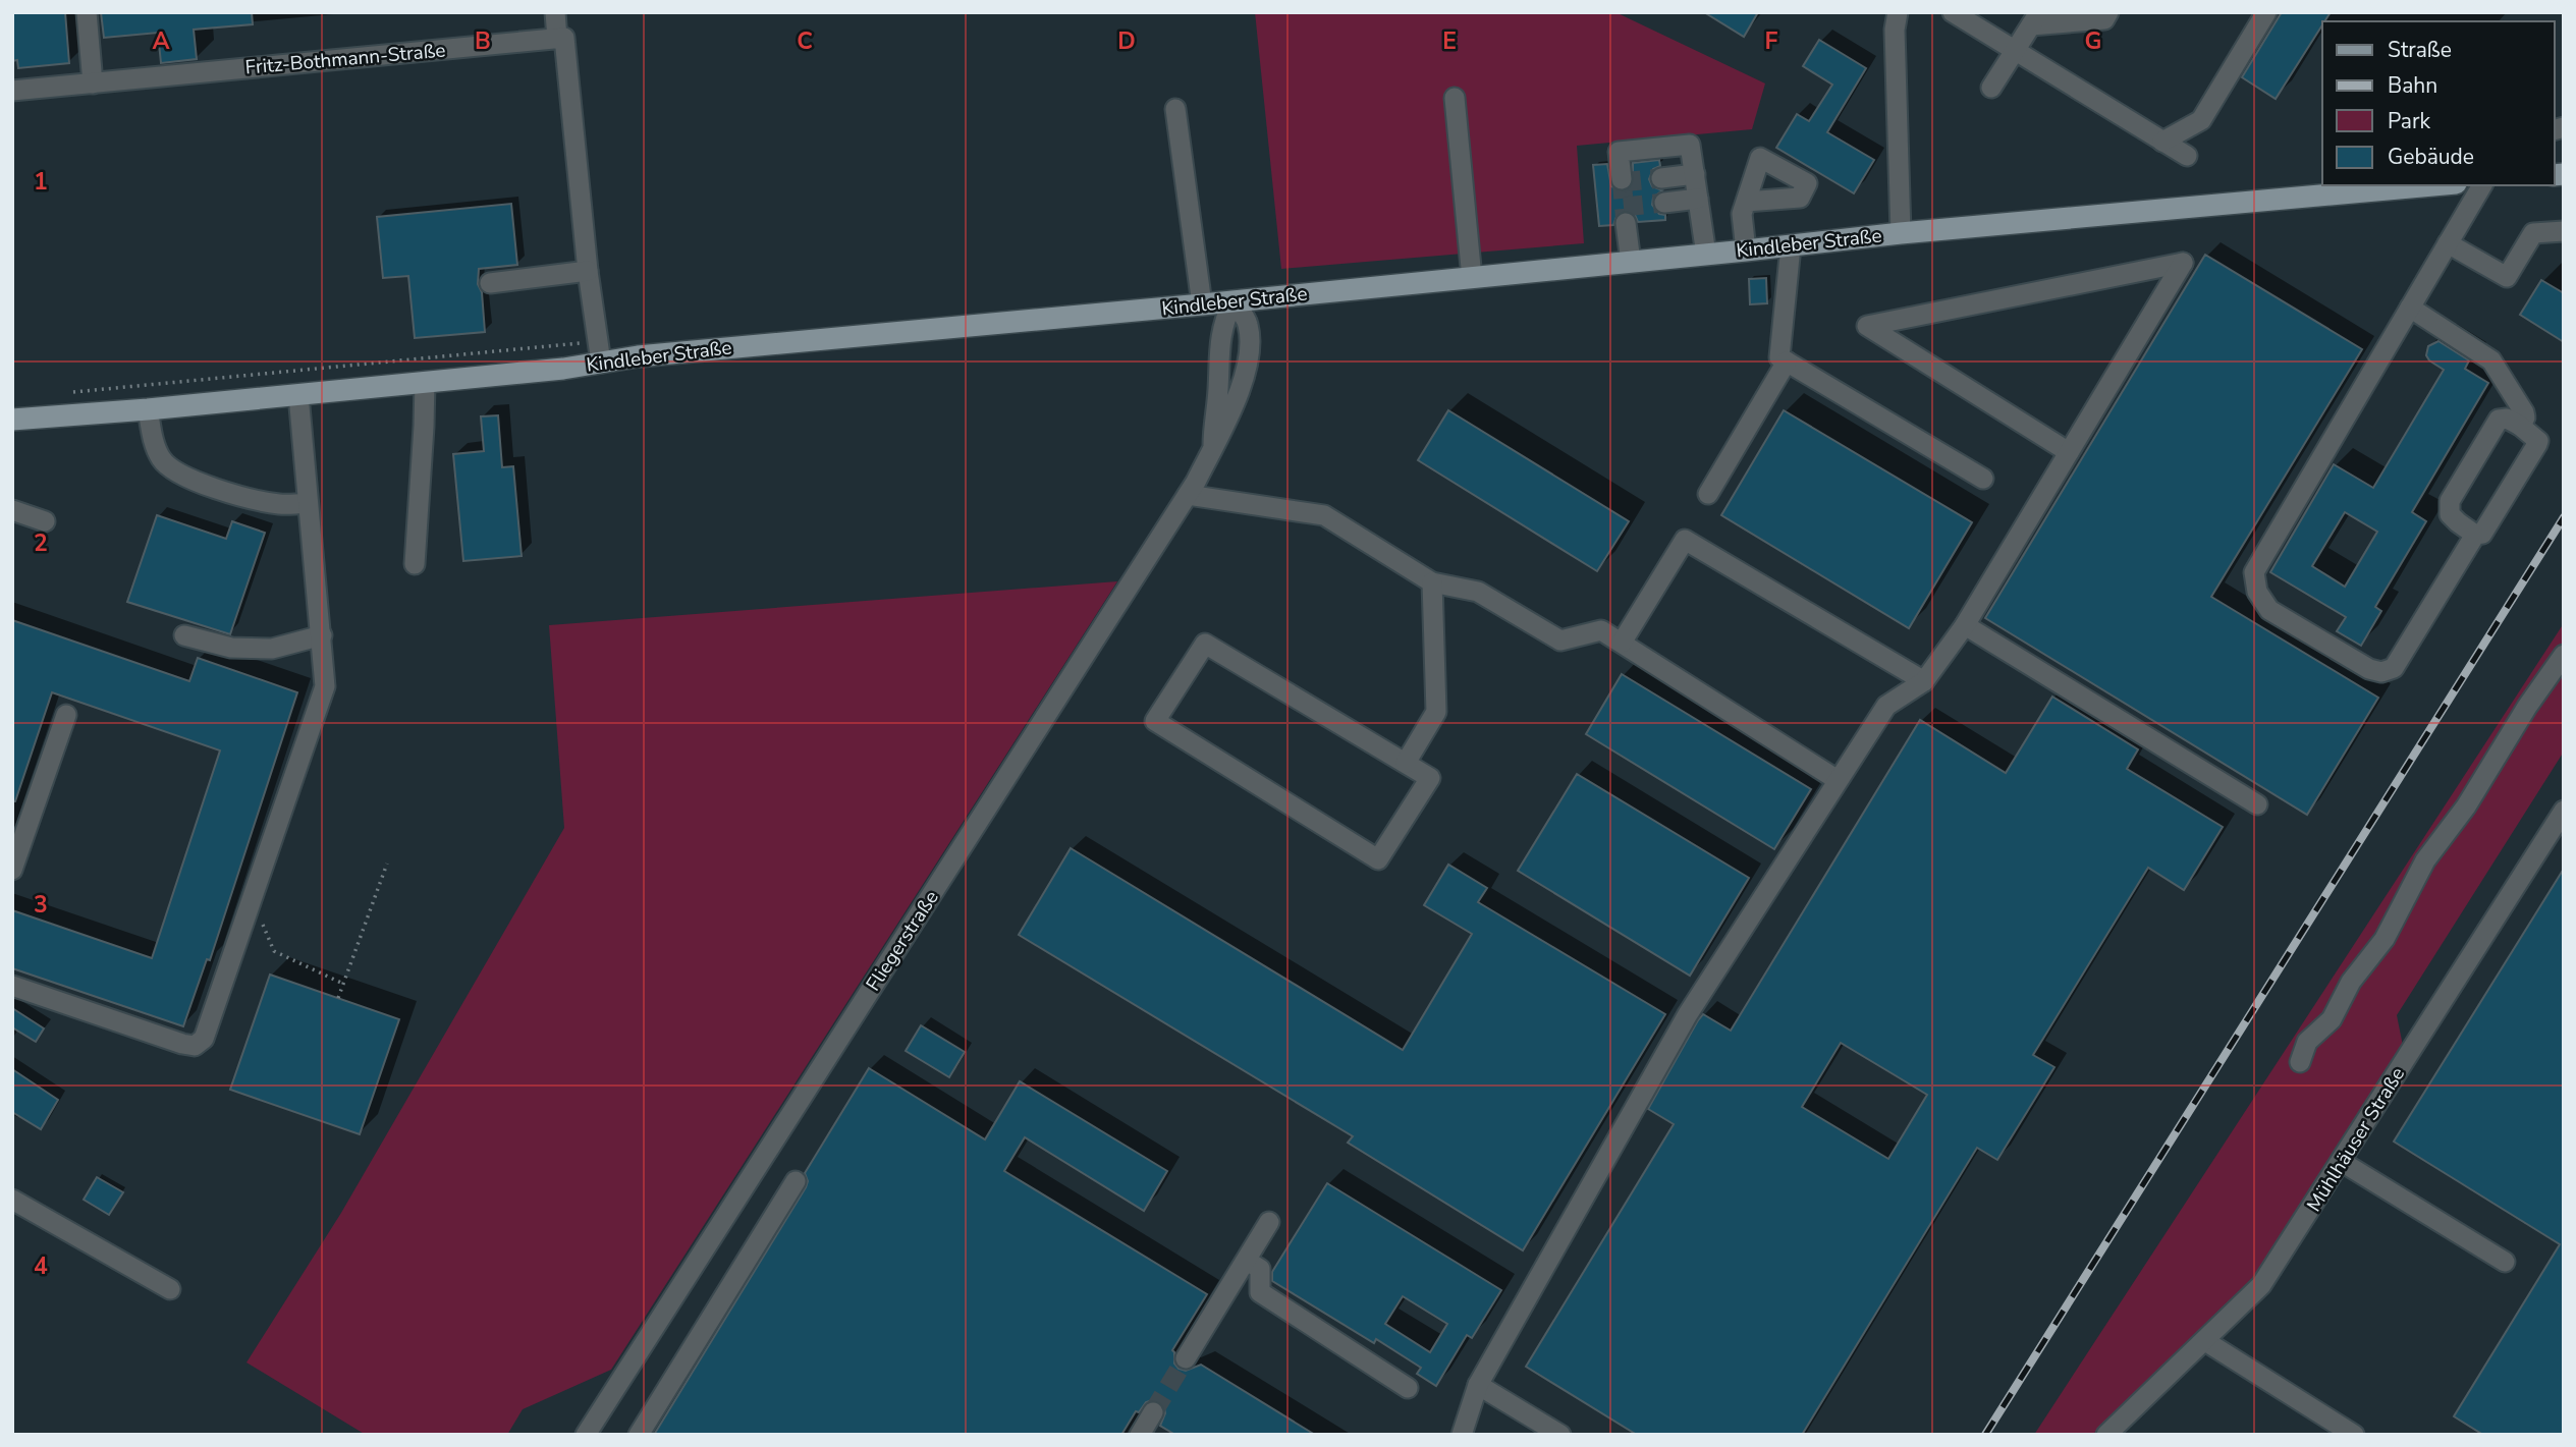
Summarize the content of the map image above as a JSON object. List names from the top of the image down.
{
  "streets": {
    "main road": ["Kindleber Straße"],
    "street": ["Fritz-Bothmann-Straße", "Fliegerstraße", "Mühlhäuser Straße"]
  },
  "crossings": [
    ["Kindleber Straße", "Fliegerstraße"]
  ],
  "legend": [
    "Straße",
    "Bahn",
    "Park",
    "Gebäude"
  ],
  "grid": {
    "columns": [
      "A",
      "B",
      "C",
      "D",
      "E",
      "F",
      "G"
    ],
    "rows": [
      "1",
      "2",
      "3",
      "4"
    ]
  }
}
